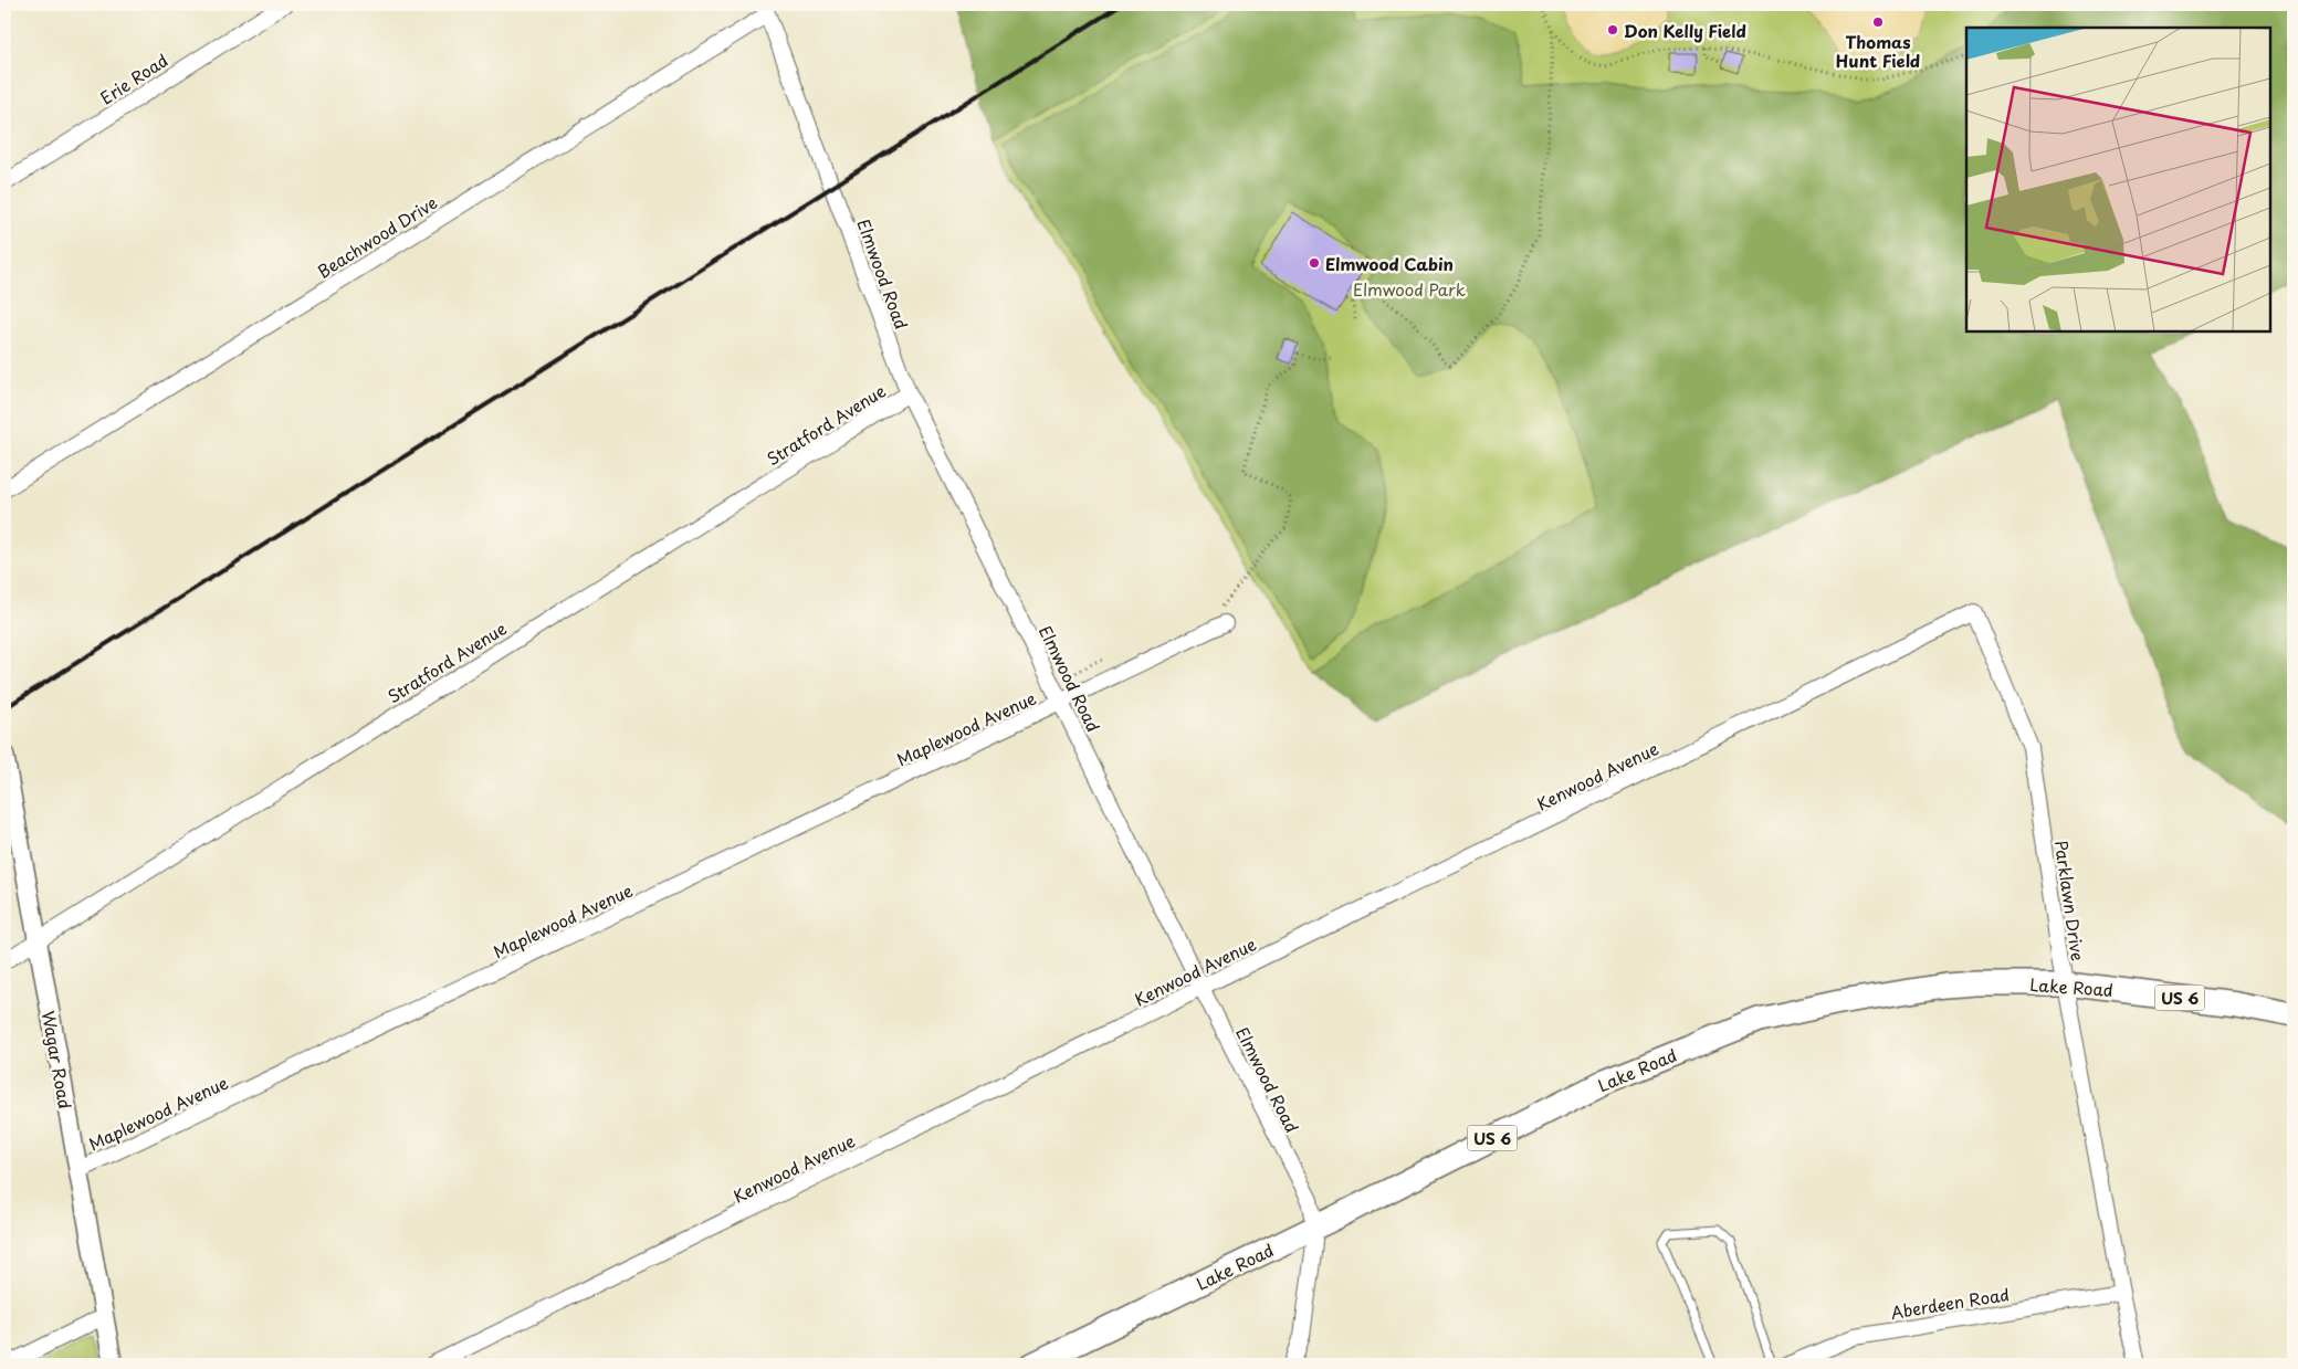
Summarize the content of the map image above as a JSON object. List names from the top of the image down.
{
  "streets": {
    "main road": ["Lake Road", "US 6"],
    "street": [
      "Erie Road",
      "Beachwood Drive",
      "Elmwood Road",
      "Stratford Avenue",
      "Maplewood Avenue",
      "Kenwood Avenue",
      "Parklawn Drive",
      "Wagar Road",
      "Aberdeen Road"
    ]
  },
  "crossings": [
    ["Beachwood Drive", "Elmwood Road"],
    ["Elmwood Road", "Stratford Avenue"],
    ["Elmwood Road", "Maplewood Avenue"],
    ["Elmwood Road", "Kenwood Avenue"],
    ["Elmwood Road", "Lake Road"],
    ["Stratford Avenue", "Wagar Road"],
    ["Maplewood Avenue", "Wagar Road"],
    ["Kenwood Avenue", "Parklawn Drive"],
    ["Parklawn Drive", "Lake Road"],
    ["Parklawn Drive", "Aberdeen Road"]
  ],
  "parks": ["Elmwood Park"],
  "places": ["Thomas Hunt Field", "Don Kelly Field", "Elmwood Cabin"]
}
